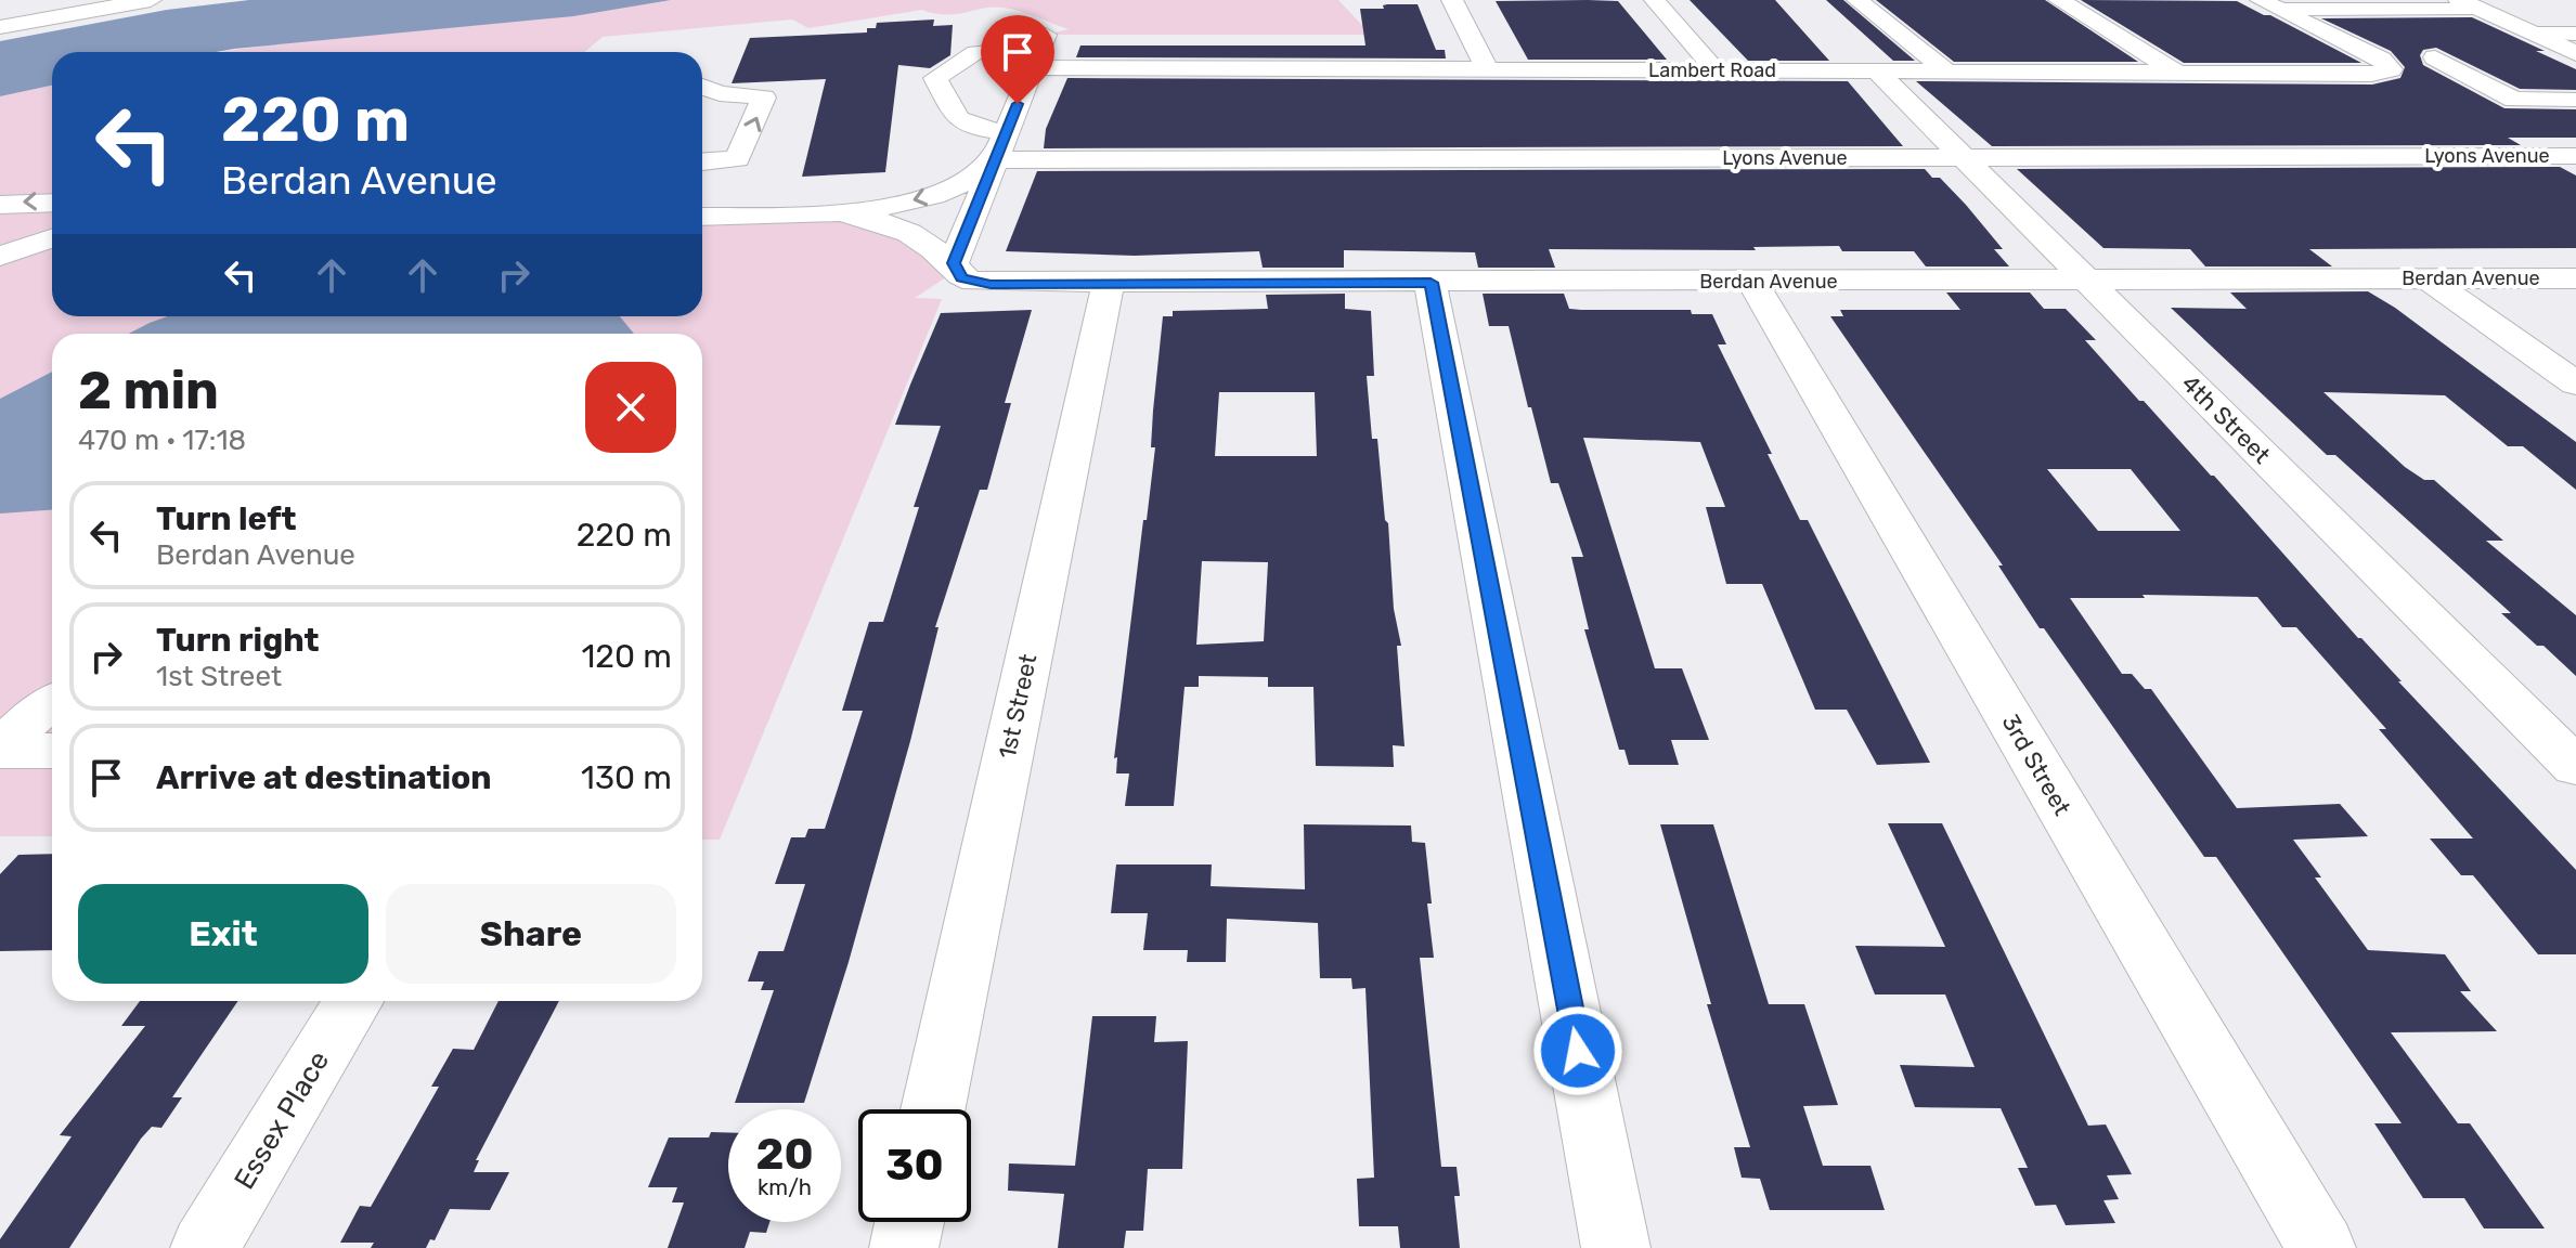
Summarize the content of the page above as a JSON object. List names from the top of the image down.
{
  "streets": {
    "street": [
      "Lambert Road",
      "Lyons Avenue",
      "Berdan Avenue",
      "4th Street",
      "1st Street",
      "3rd Street",
      "Essex Place"
    ]
  },
  "crossings": [
    ["Lambert Road", "4th Street"],
    ["Lyons Avenue", "4th Street"],
    ["Berdan Avenue", "4th Street"],
    ["Berdan Avenue", "1st Street"],
    ["Berdan Avenue", "3rd Street"]
  ],
  "page": {
    "turn": ["220 m", "Berdan Avenue"],
    "heading": ["2 min", "470 m · 17:18"],
    "list": [
      {
        "name": "Turn left",
        "note": "Berdan Avenue",
        "value": "220 m"
      },
      {
        "name": "Turn right",
        "note": "1st Street",
        "value": "120 m"
      },
      {
        "name": "Arrive at destination",
        "value": "130 m"
      }
    ],
    "buttons": ["Exit", "Share"],
    "speed": "20 km/h",
    "limit": "30"
  }
}
